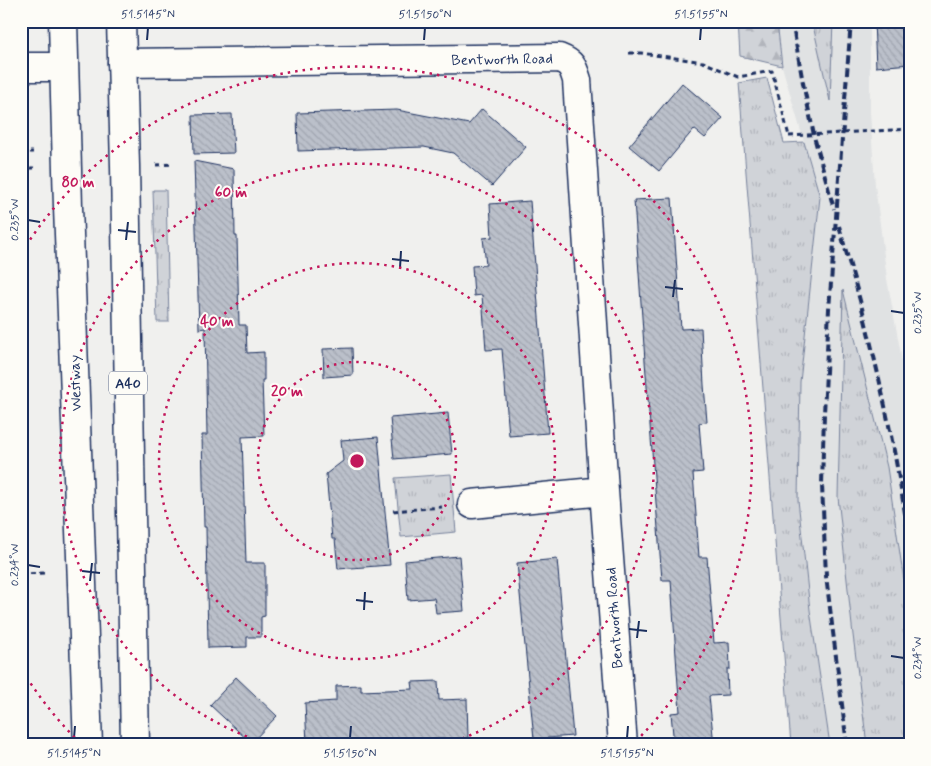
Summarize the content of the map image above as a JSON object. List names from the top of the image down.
{
  "streets": {
    "main road": ["Bentworth Road", "Westway", "A40"]
  },
  "crossings": [
    ["Bentworth Road", "A40"]
  ],
  "coordinates": [
    "51.5145°N",
    "51.5150°N",
    "51.5155°N",
    "0.235°W",
    "0.234°W"
  ],
  "rings": [
    "80 m",
    "60 m",
    "40 m",
    "20 m"
  ]
}
